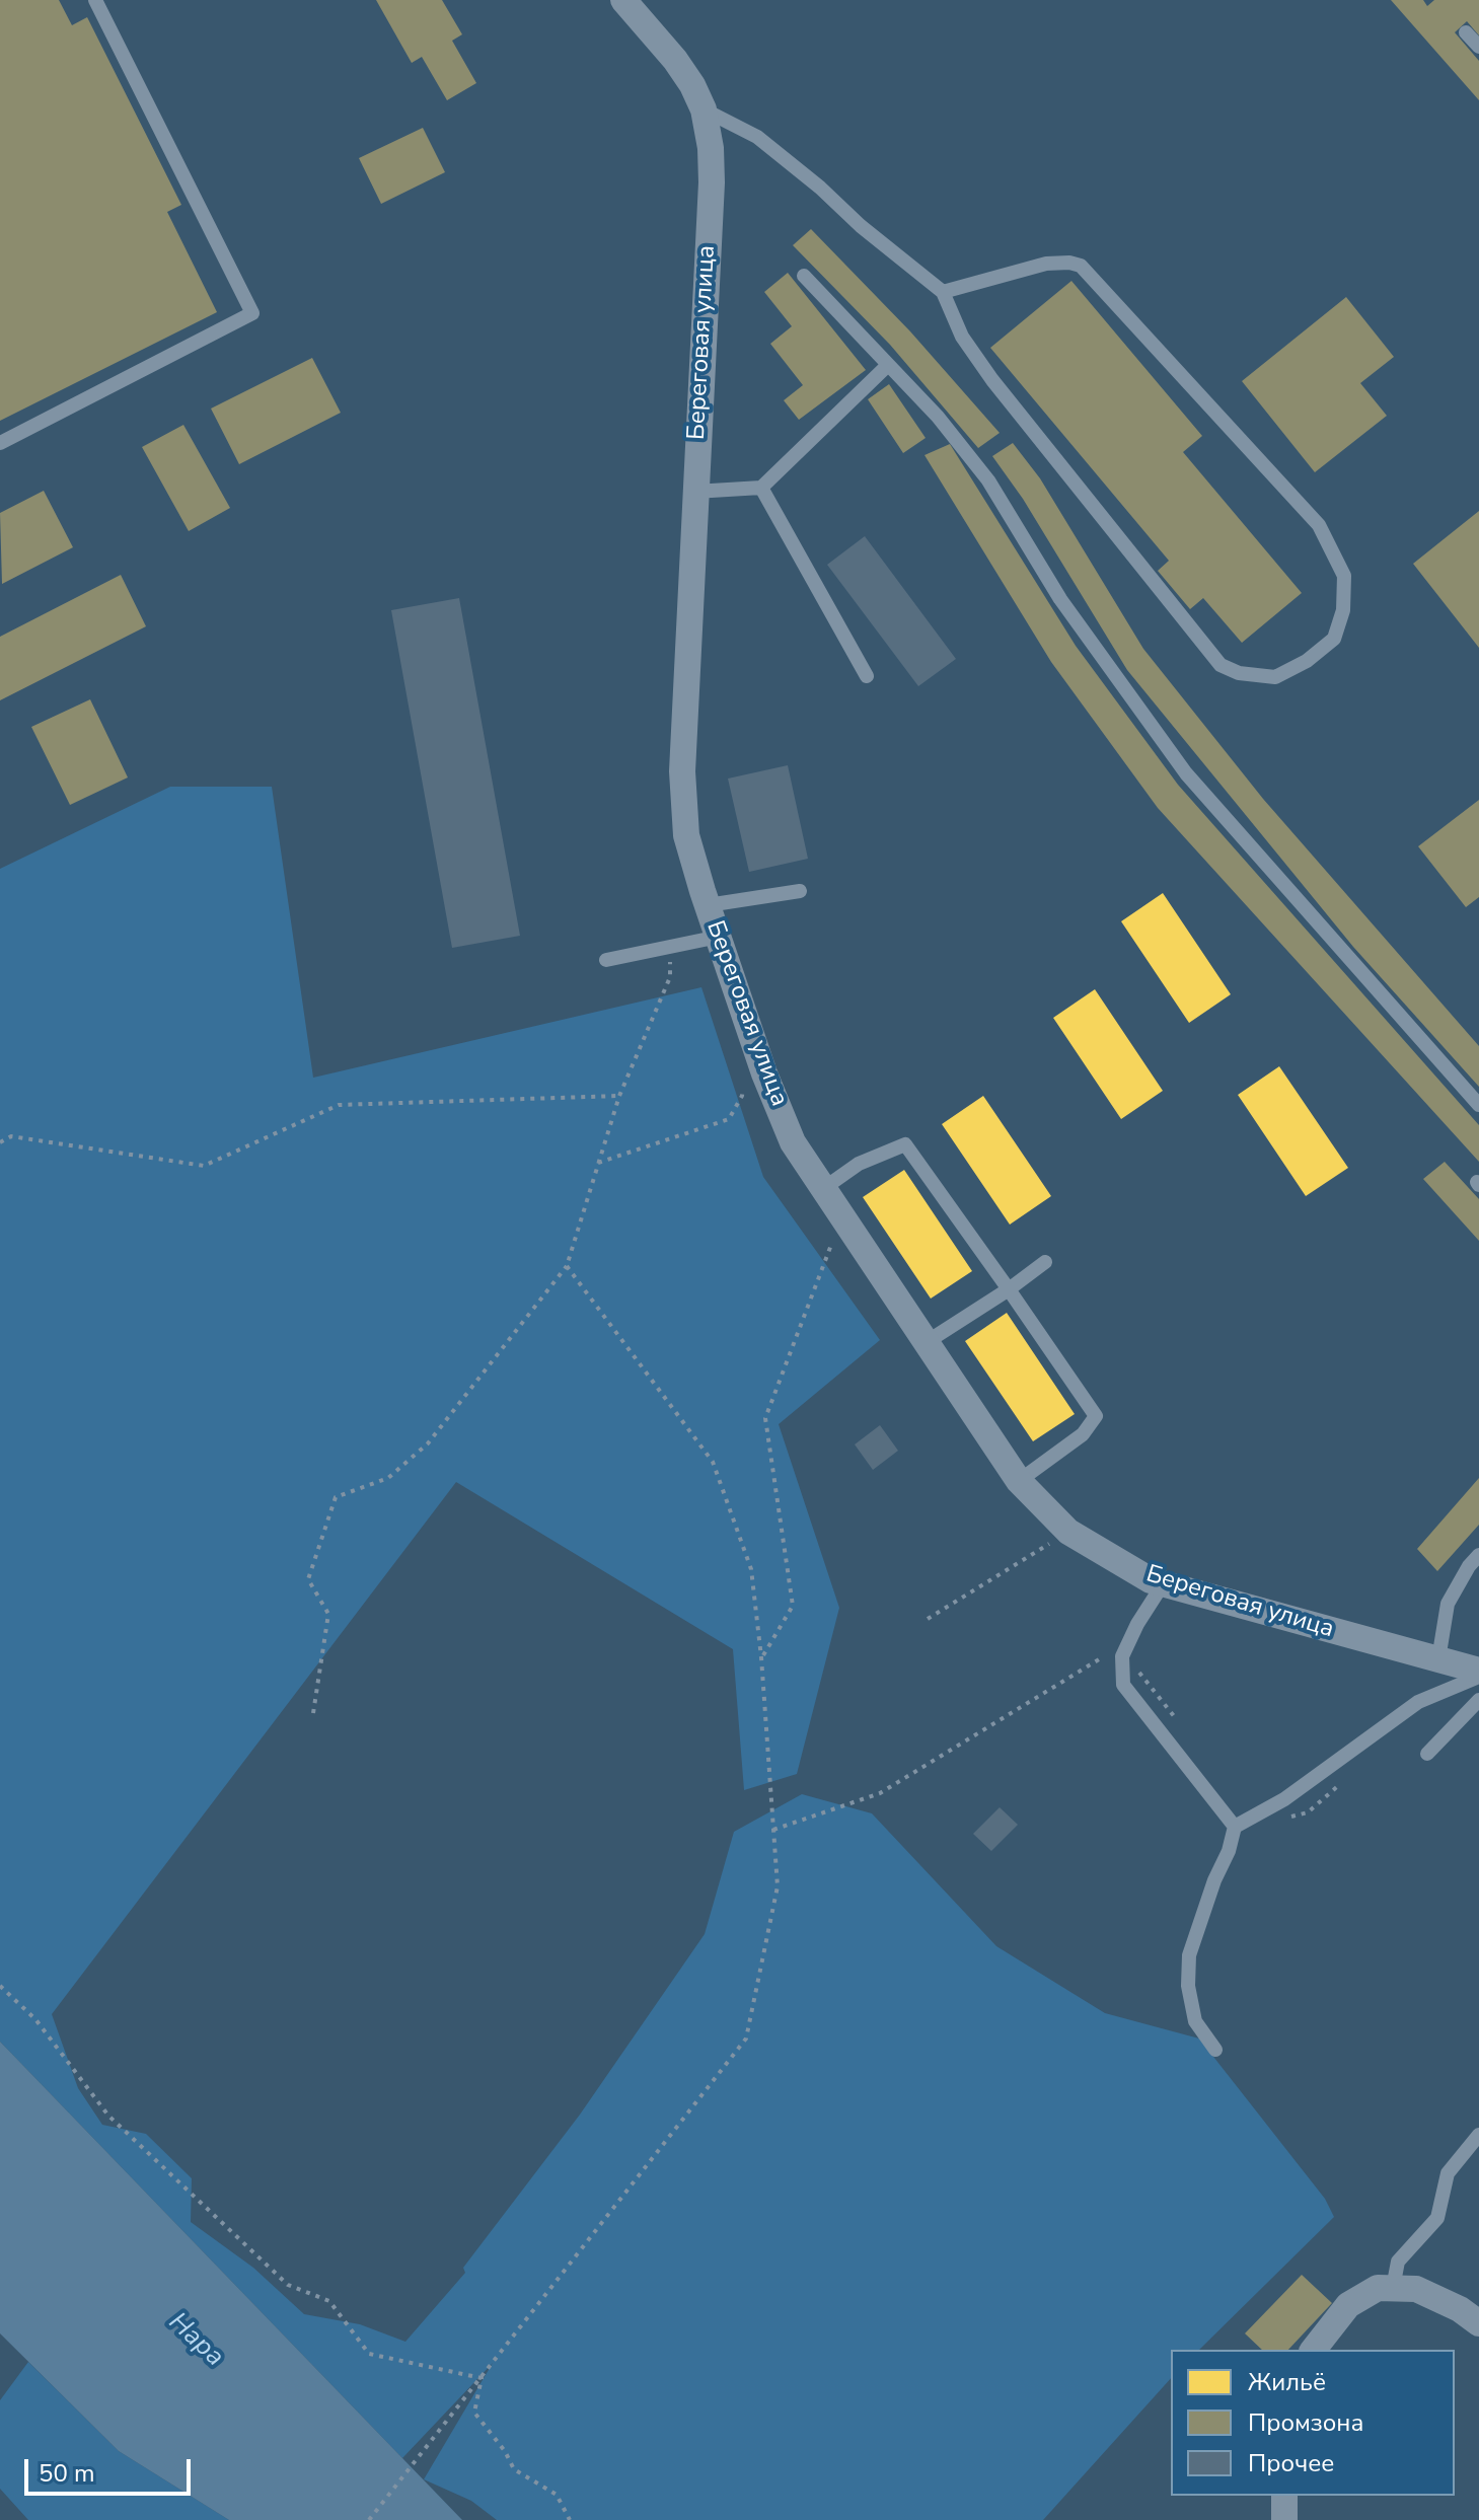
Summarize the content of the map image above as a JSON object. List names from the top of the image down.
{
  "streets": {
    "street": ["Береговая улица"]
  },
  "water": ["Нара"],
  "legend": ["Жильё", "Промзона", "Прочее"],
  "scale_bar": "50 m"
}
